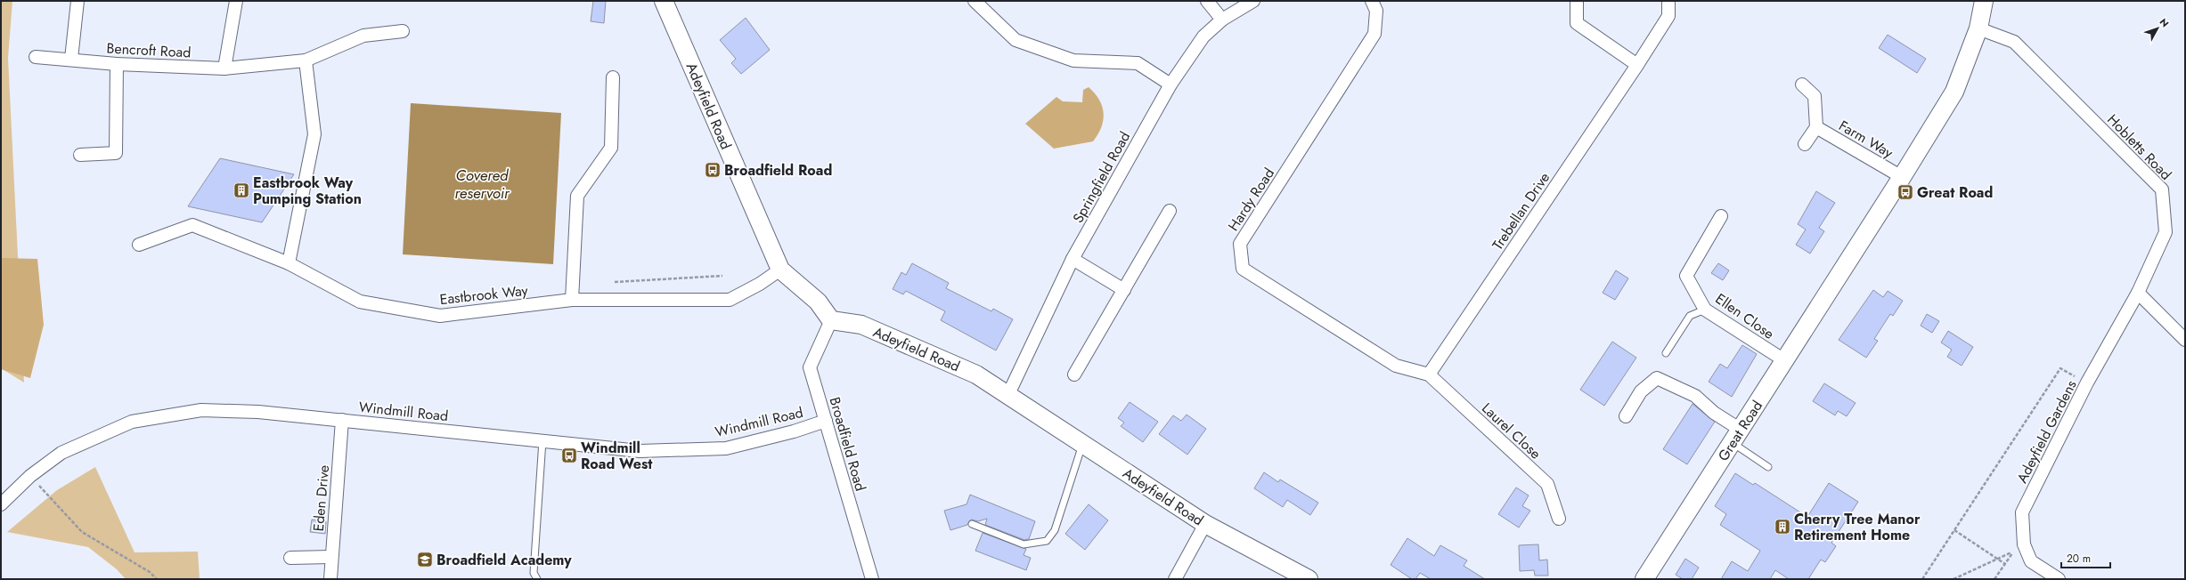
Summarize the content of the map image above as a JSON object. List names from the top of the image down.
{
  "streets": {
    "street": [
      "Bencroft Road",
      "Adeyfield Road",
      "Farm Way",
      "Hobletts Road",
      "Springfield Road",
      "Hardy Road",
      "Trebellan Drive",
      "Eastbrook Way",
      "Ellen Close",
      "Windmill Road",
      "Laurel Close",
      "Great Road",
      "Adeyfield Gardens",
      "Broadfield Road",
      "Eden Drive"
    ]
  },
  "crossings": [
    ["Adeyfield Road", "Springfield Road"],
    ["Adeyfield Road", "Eastbrook Way"],
    ["Adeyfield Road", "Broadfield Road"],
    ["Farm Way", "Great Road"],
    ["Hobletts Road", "Great Road"],
    ["Hobletts Road", "Adeyfield Gardens"],
    ["Hardy Road", "Trebellan Drive"],
    ["Hardy Road", "Laurel Close"],
    ["Trebellan Drive", "Laurel Close"],
    ["Ellen Close", "Great Road"],
    ["Windmill Road", "Broadfield Road"],
    ["Windmill Road", "Eden Drive"]
  ],
  "water": ["Covered reservoir"],
  "places": {
    "bus stop": ["Broadfield Road", "Great Road", "Windmill Road West"],
    "building": ["Eastbrook Way Pumping Station", "Cherry Tree Manor Retirement Home"],
    "school or university": ["Broadfield Academy"]
  },
  "scale_bar": "20 m",
  "north": "top right"
}
